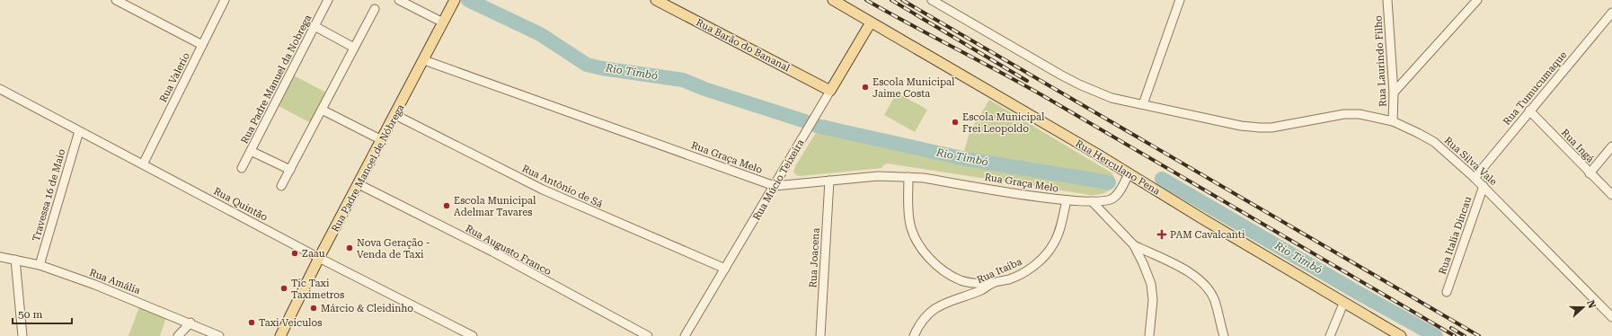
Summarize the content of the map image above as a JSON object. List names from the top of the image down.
{
  "streets": {
    "main road": [
      "Rua Barão do Bananal",
      "Rua Herculano Pena",
      "Rua Padre Manoel de Nóbrega",
      "Rua Múcio Teixeira"
    ],
    "street": [
      "Rua Laurindo Filho",
      "Rua Valerio",
      "Rua Padre Manuel da Nobrega",
      "Rua Tumucumaque",
      "Rua Ingá",
      "Rua Graça Melo",
      "Rua Silva Vale",
      "Rua Antônio de Sá",
      "Travessa 16 de Maio",
      "Rua Quintão",
      "Rua Italia Dincau",
      "Rua Augusto Franco",
      "Rua Joacena",
      "Rua Itaiba",
      "Rua Amália"
    ]
  },
  "crossings": [
    ["Rua Barão do Bananal", "Rua Múcio Teixeira"],
    ["Rua Laurindo Filho", "Rua Silva Vale"],
    ["Rua Valerio", "Rua Quintão"],
    ["Rua Tumucumaque", "Rua Ingá"],
    ["Rua Tumucumaque", "Rua Silva Vale"],
    ["Rua Graça Melo", "Rua Herculano Pena"],
    ["Rua Graça Melo", "Rua Padre Manoel de Nóbrega"],
    ["Rua Graça Melo", "Rua Múcio Teixeira"],
    ["Rua Graça Melo", "Rua Joacena"],
    ["Rua Graça Melo", "Rua Itaiba"],
    ["Rua Silva Vale", "Rua Italia Dincau"],
    ["Rua Herculano Pena", "Rua Múcio Teixeira"],
    ["Rua Padre Manoel de Nóbrega", "Rua Antônio de Sá"],
    ["Rua Padre Manoel de Nóbrega", "Rua Quintão"],
    ["Rua Padre Manoel de Nóbrega", "Rua Augusto Franco"],
    ["Rua Múcio Teixeira", "Rua Antônio de Sá"],
    ["Travessa 16 de Maio", "Rua Quintão"],
    ["Travessa 16 de Maio", "Rua Amália"]
  ],
  "water": ["Rio Timbó"],
  "places": {
    "other": [
      "Escola Municipal Jaime Costa",
      "Escola Municipal Frei Leopoldo",
      "Escola Municipal Adelmar Tavares",
      "Nova Geração - Venda de Taxi",
      "Zaau",
      "Tic Taxi Taximetros",
      "Márcio & Cleidinho",
      "Taxi Veiculos"
    ],
    "health": ["PAM Cavalcanti"]
  },
  "scale_bar": "50 m",
  "north": "right"
}
